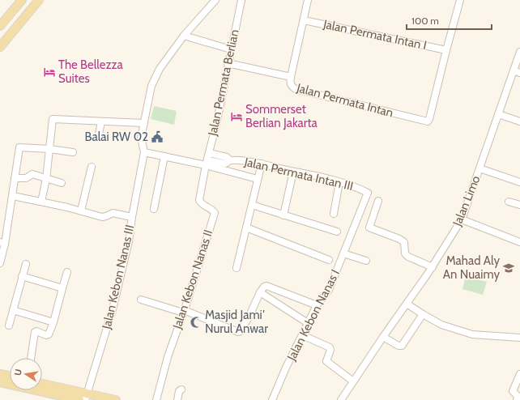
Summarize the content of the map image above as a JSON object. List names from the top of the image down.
{
  "streets": {
    "street": [
      "Jalan Permata Intan I",
      "Jalan Permata Berlian",
      "Jalan Permata Intan",
      "Jalan Permata Intan III",
      "Jalan Limo",
      "Jalan Kebon Nanas III",
      "Jalan Kebon Nanas II",
      "Jalan Kebon Nanas I"
    ]
  },
  "crossings": [
    ["Jalan Permata Intan I", "Jalan Permata Intan"],
    ["Jalan Permata Berlian", "Jalan Permata Intan III"],
    ["Jalan Permata Berlian", "Jalan Kebon Nanas II"],
    ["Jalan Permata Intan III", "Jalan Kebon Nanas II"],
    ["Jalan Permata Intan III", "Jalan Kebon Nanas I"]
  ],
  "places": {
    "hotel": ["The Bellezza Suites", "Sommerset Berlian Jakarta"],
    "public building": ["Balai RW 02"],
    "school or university": ["Mahad Aly An Nuaimy"],
    "mosque": ["Masjid Jami' Nurul Anwar"]
  },
  "scale_bar": "100 m",
  "north": "left"
}
